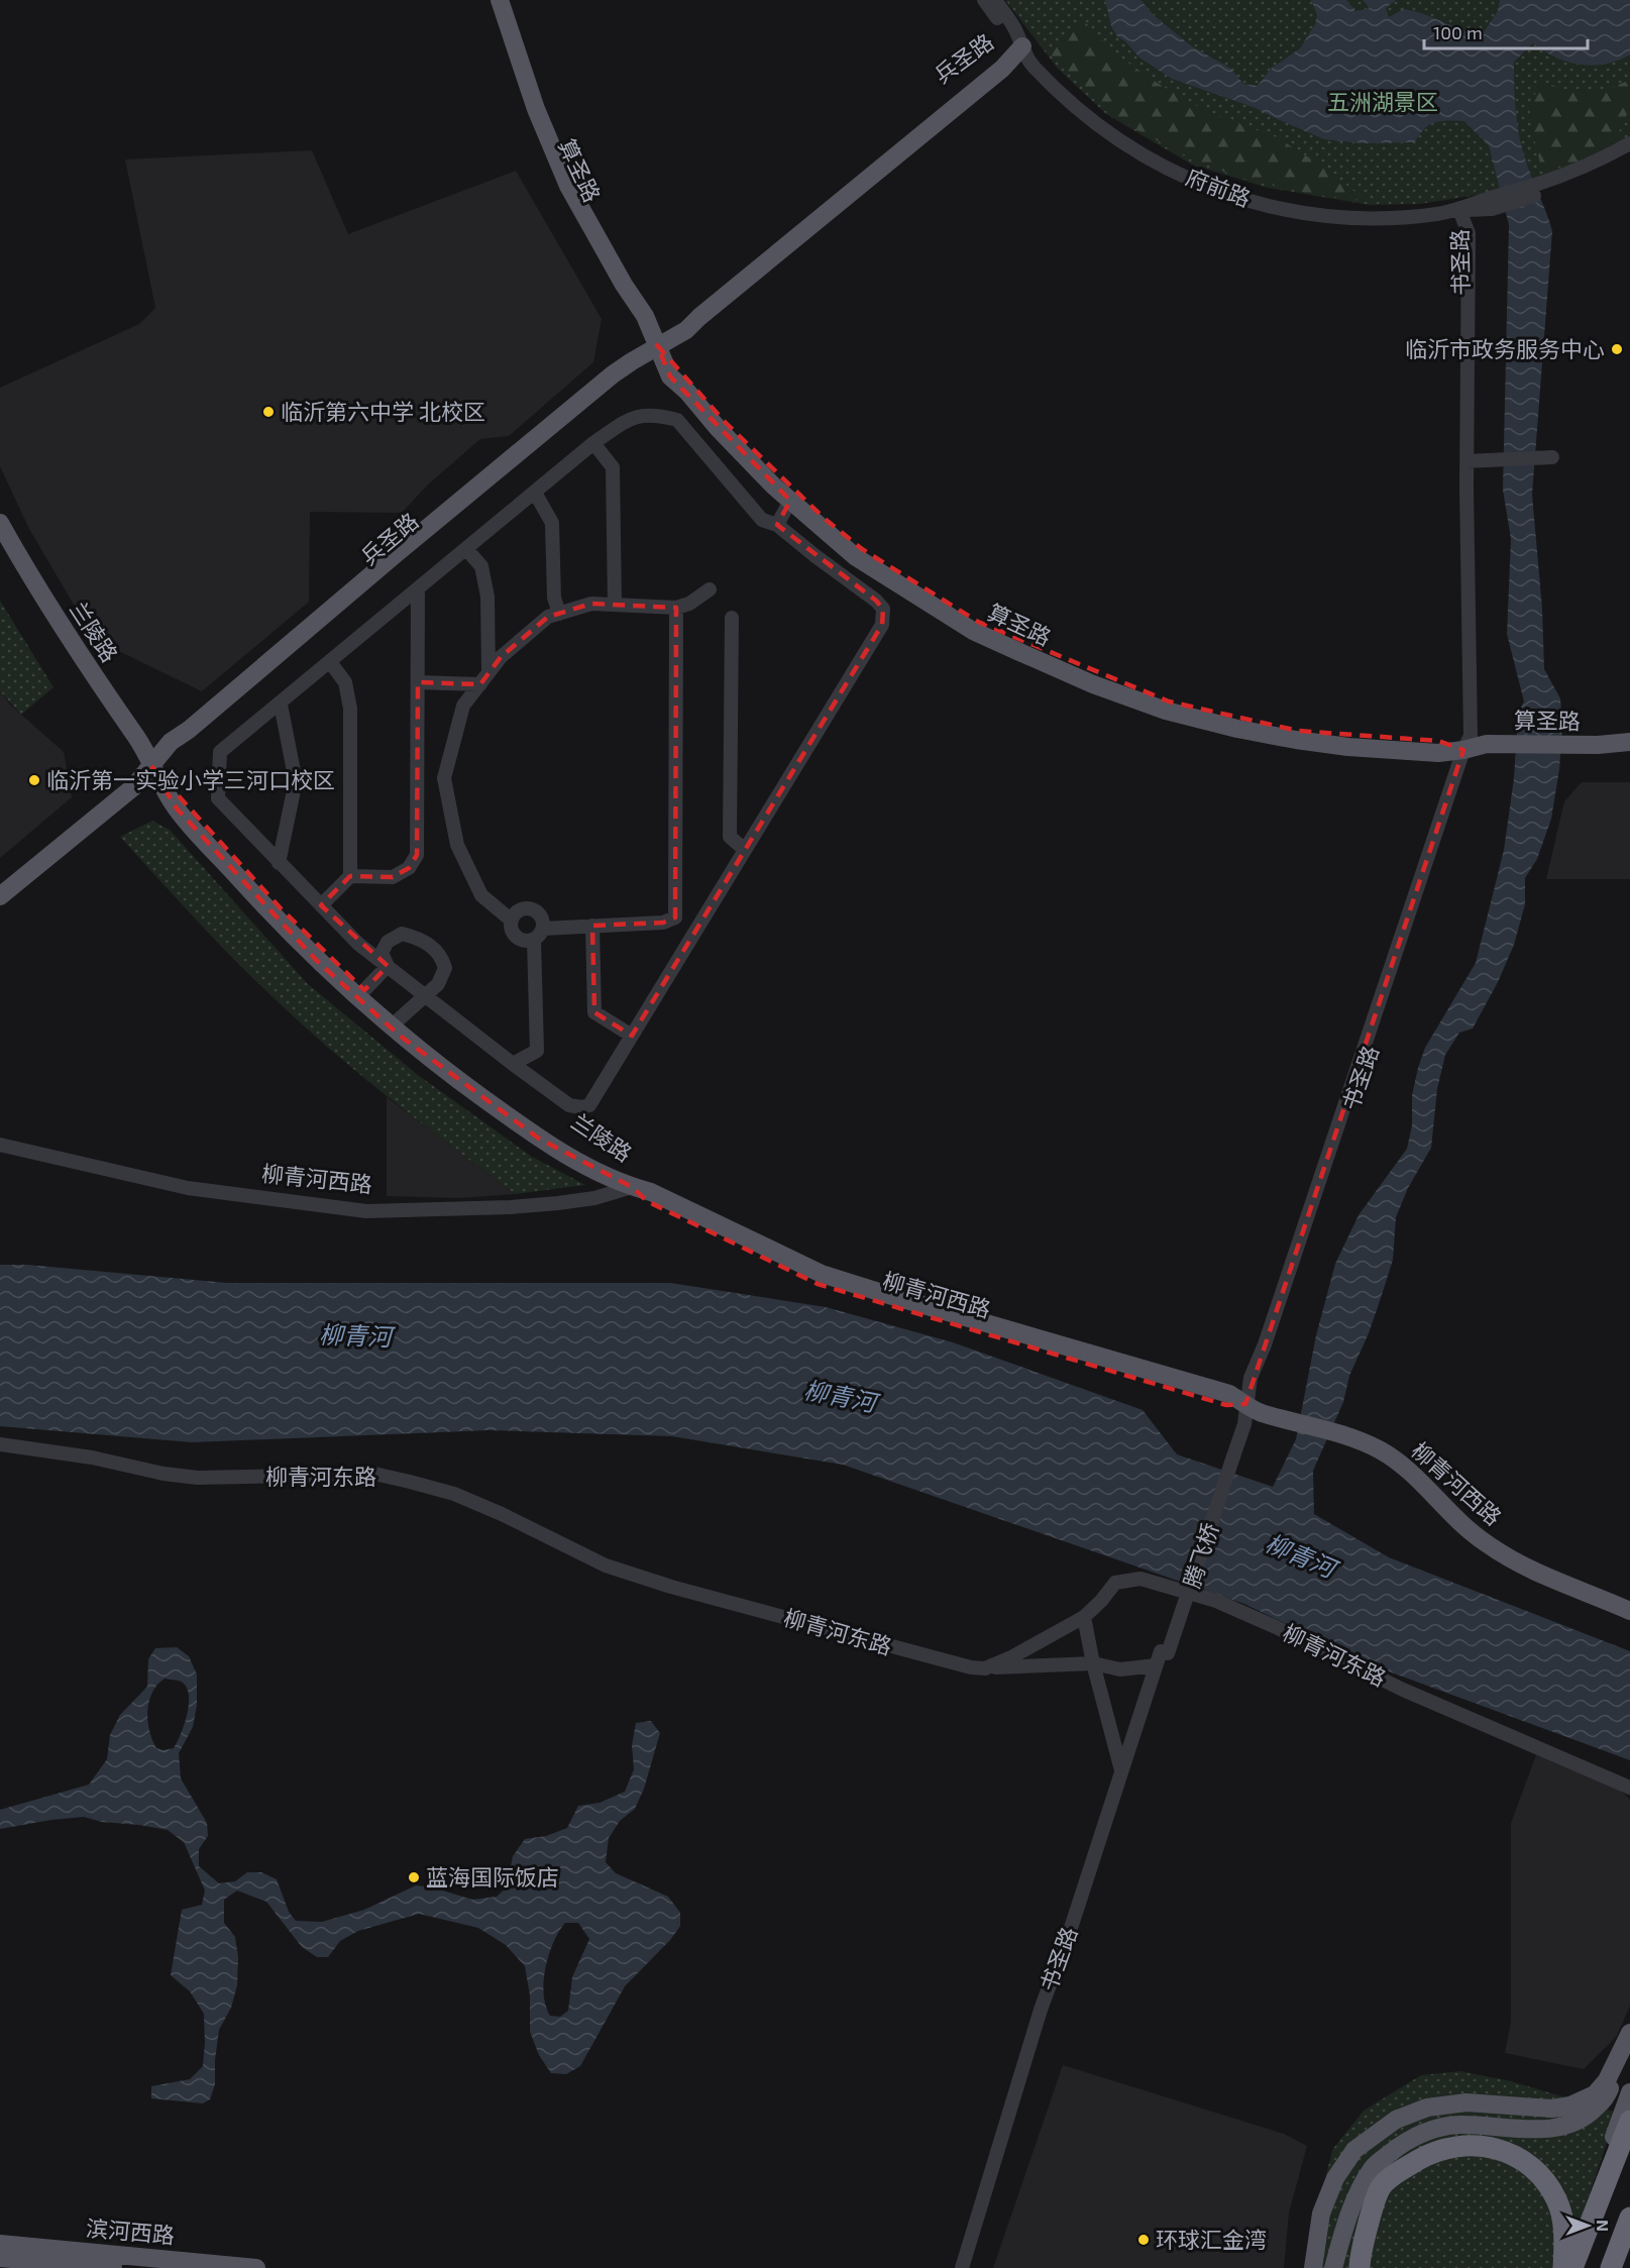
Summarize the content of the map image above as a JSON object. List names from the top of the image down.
{
  "streets": {
    "main road": [
      "兵圣路",
      "算圣路",
      "兰陵路",
      "柳青河西路",
      "滨河西路"
    ],
    "street": [
      "府前路",
      "书圣路",
      "柳青河东路",
      "腾飞桥"
    ]
  },
  "crossings": [
    ["兵圣路", "算圣路"],
    ["兵圣路", "府前路"],
    ["兵圣路", "兰陵路"],
    ["算圣路", "书圣路"],
    ["府前路", "书圣路"],
    ["书圣路", "柳青河西路"],
    ["书圣路", "腾飞桥"],
    ["兰陵路", "柳青河西路"]
  ],
  "water": ["柳青河"],
  "parks": ["五洲湖景区"],
  "places": [
    "临沂市政务服务中心",
    "临沂第六中学 北校区",
    "临沂第一实验小学三河口校区",
    "蓝海国际饭店",
    "环球汇金湾"
  ],
  "scale_bar": "100 m",
  "north": "right"
}
